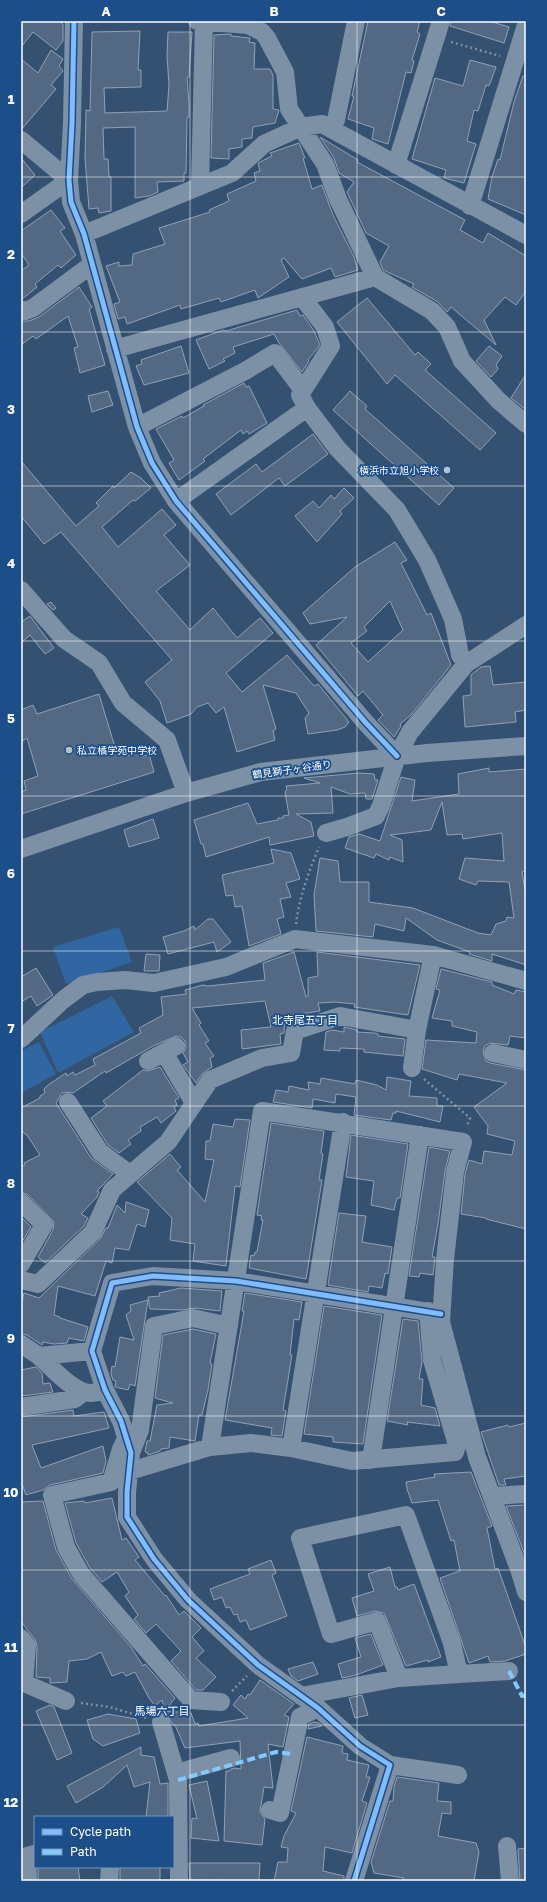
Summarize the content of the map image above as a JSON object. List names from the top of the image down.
{
  "streets": {
    "street": ["鶴見獅子ヶ谷通り"]
  },
  "districts": ["北寺尾五丁目", "馬場六丁目"],
  "places": ["横浜市立旭小学校", "私立橘学苑中学校"],
  "legend": ["Cycle path", "Path"],
  "grid": {
    "columns": ["A", "B", "C"],
    "rows": [
      "1",
      "2",
      "3",
      "4",
      "5",
      "6",
      "7",
      "8",
      "9",
      "10",
      "11",
      "12"
    ]
  }
}
